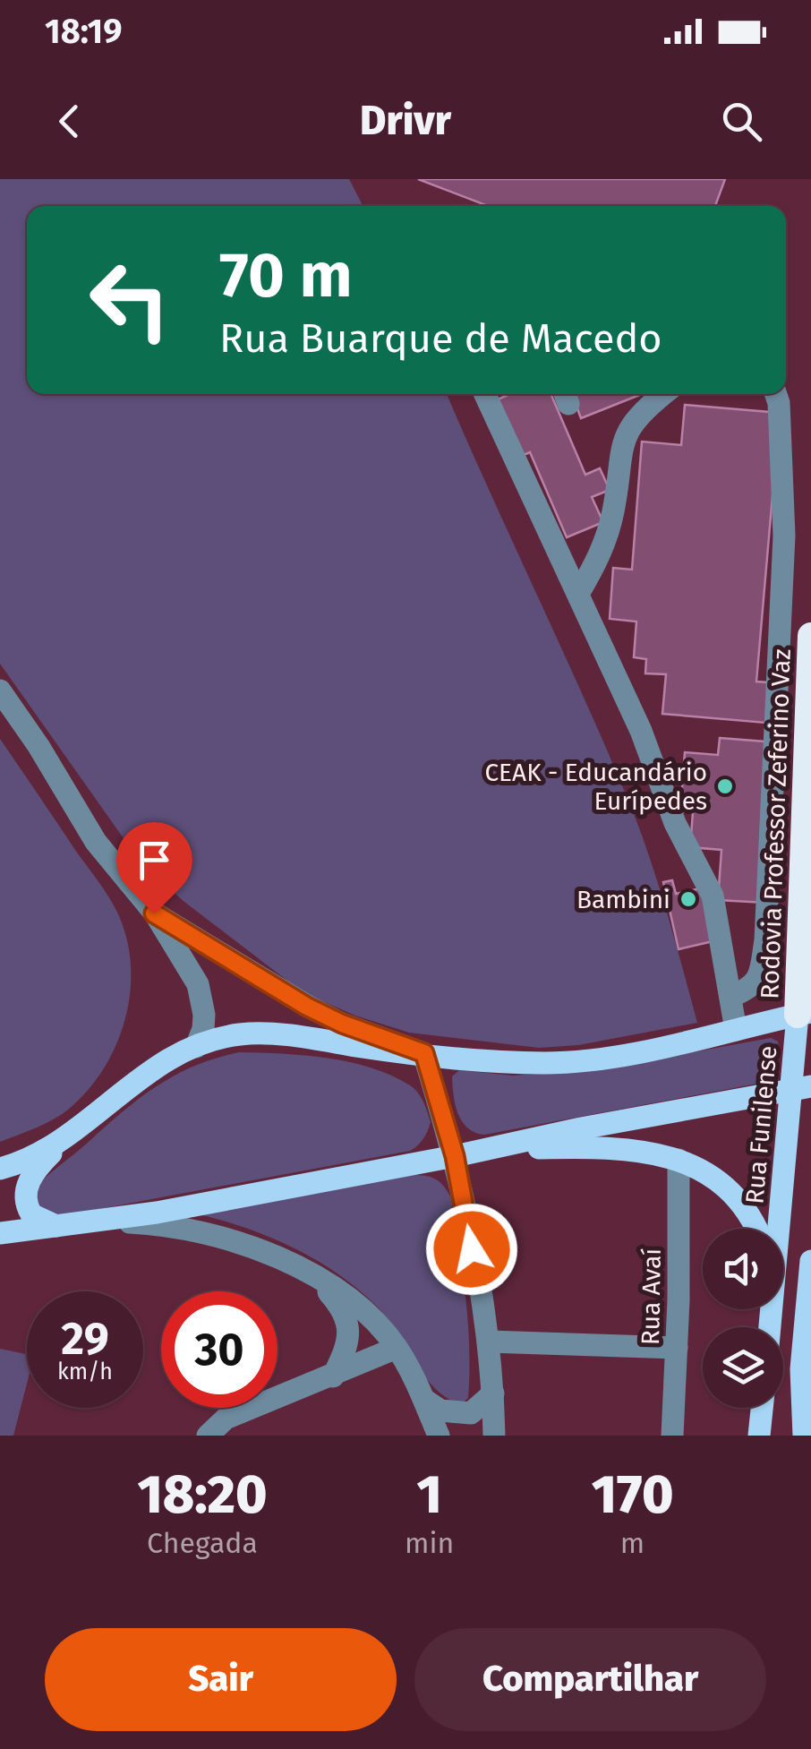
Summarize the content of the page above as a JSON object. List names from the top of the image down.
{
  "streets": {
    "highway": ["Rodovia Professor Zeferino Vaz"],
    "main road": ["Rua Funilense"],
    "street": ["Rua Avaí"]
  },
  "crossings": [
    ["Rodovia Professor Zeferino Vaz", "Rua Funilense"]
  ],
  "places": ["CEAK - Educandário Eurípedes", "Bambini"],
  "page": {
    "status": "18:19",
    "header": "Drivr",
    "turn": ["70 m", "Rua Buarque de Macedo"],
    "speed": "29 km/h",
    "limit": "30",
    "eta": [
      "18:20",
      "Chegada",
      "1",
      "min",
      "170",
      "m"
    ],
    "buttons": ["Sair", "Compartilhar"]
  }
}
